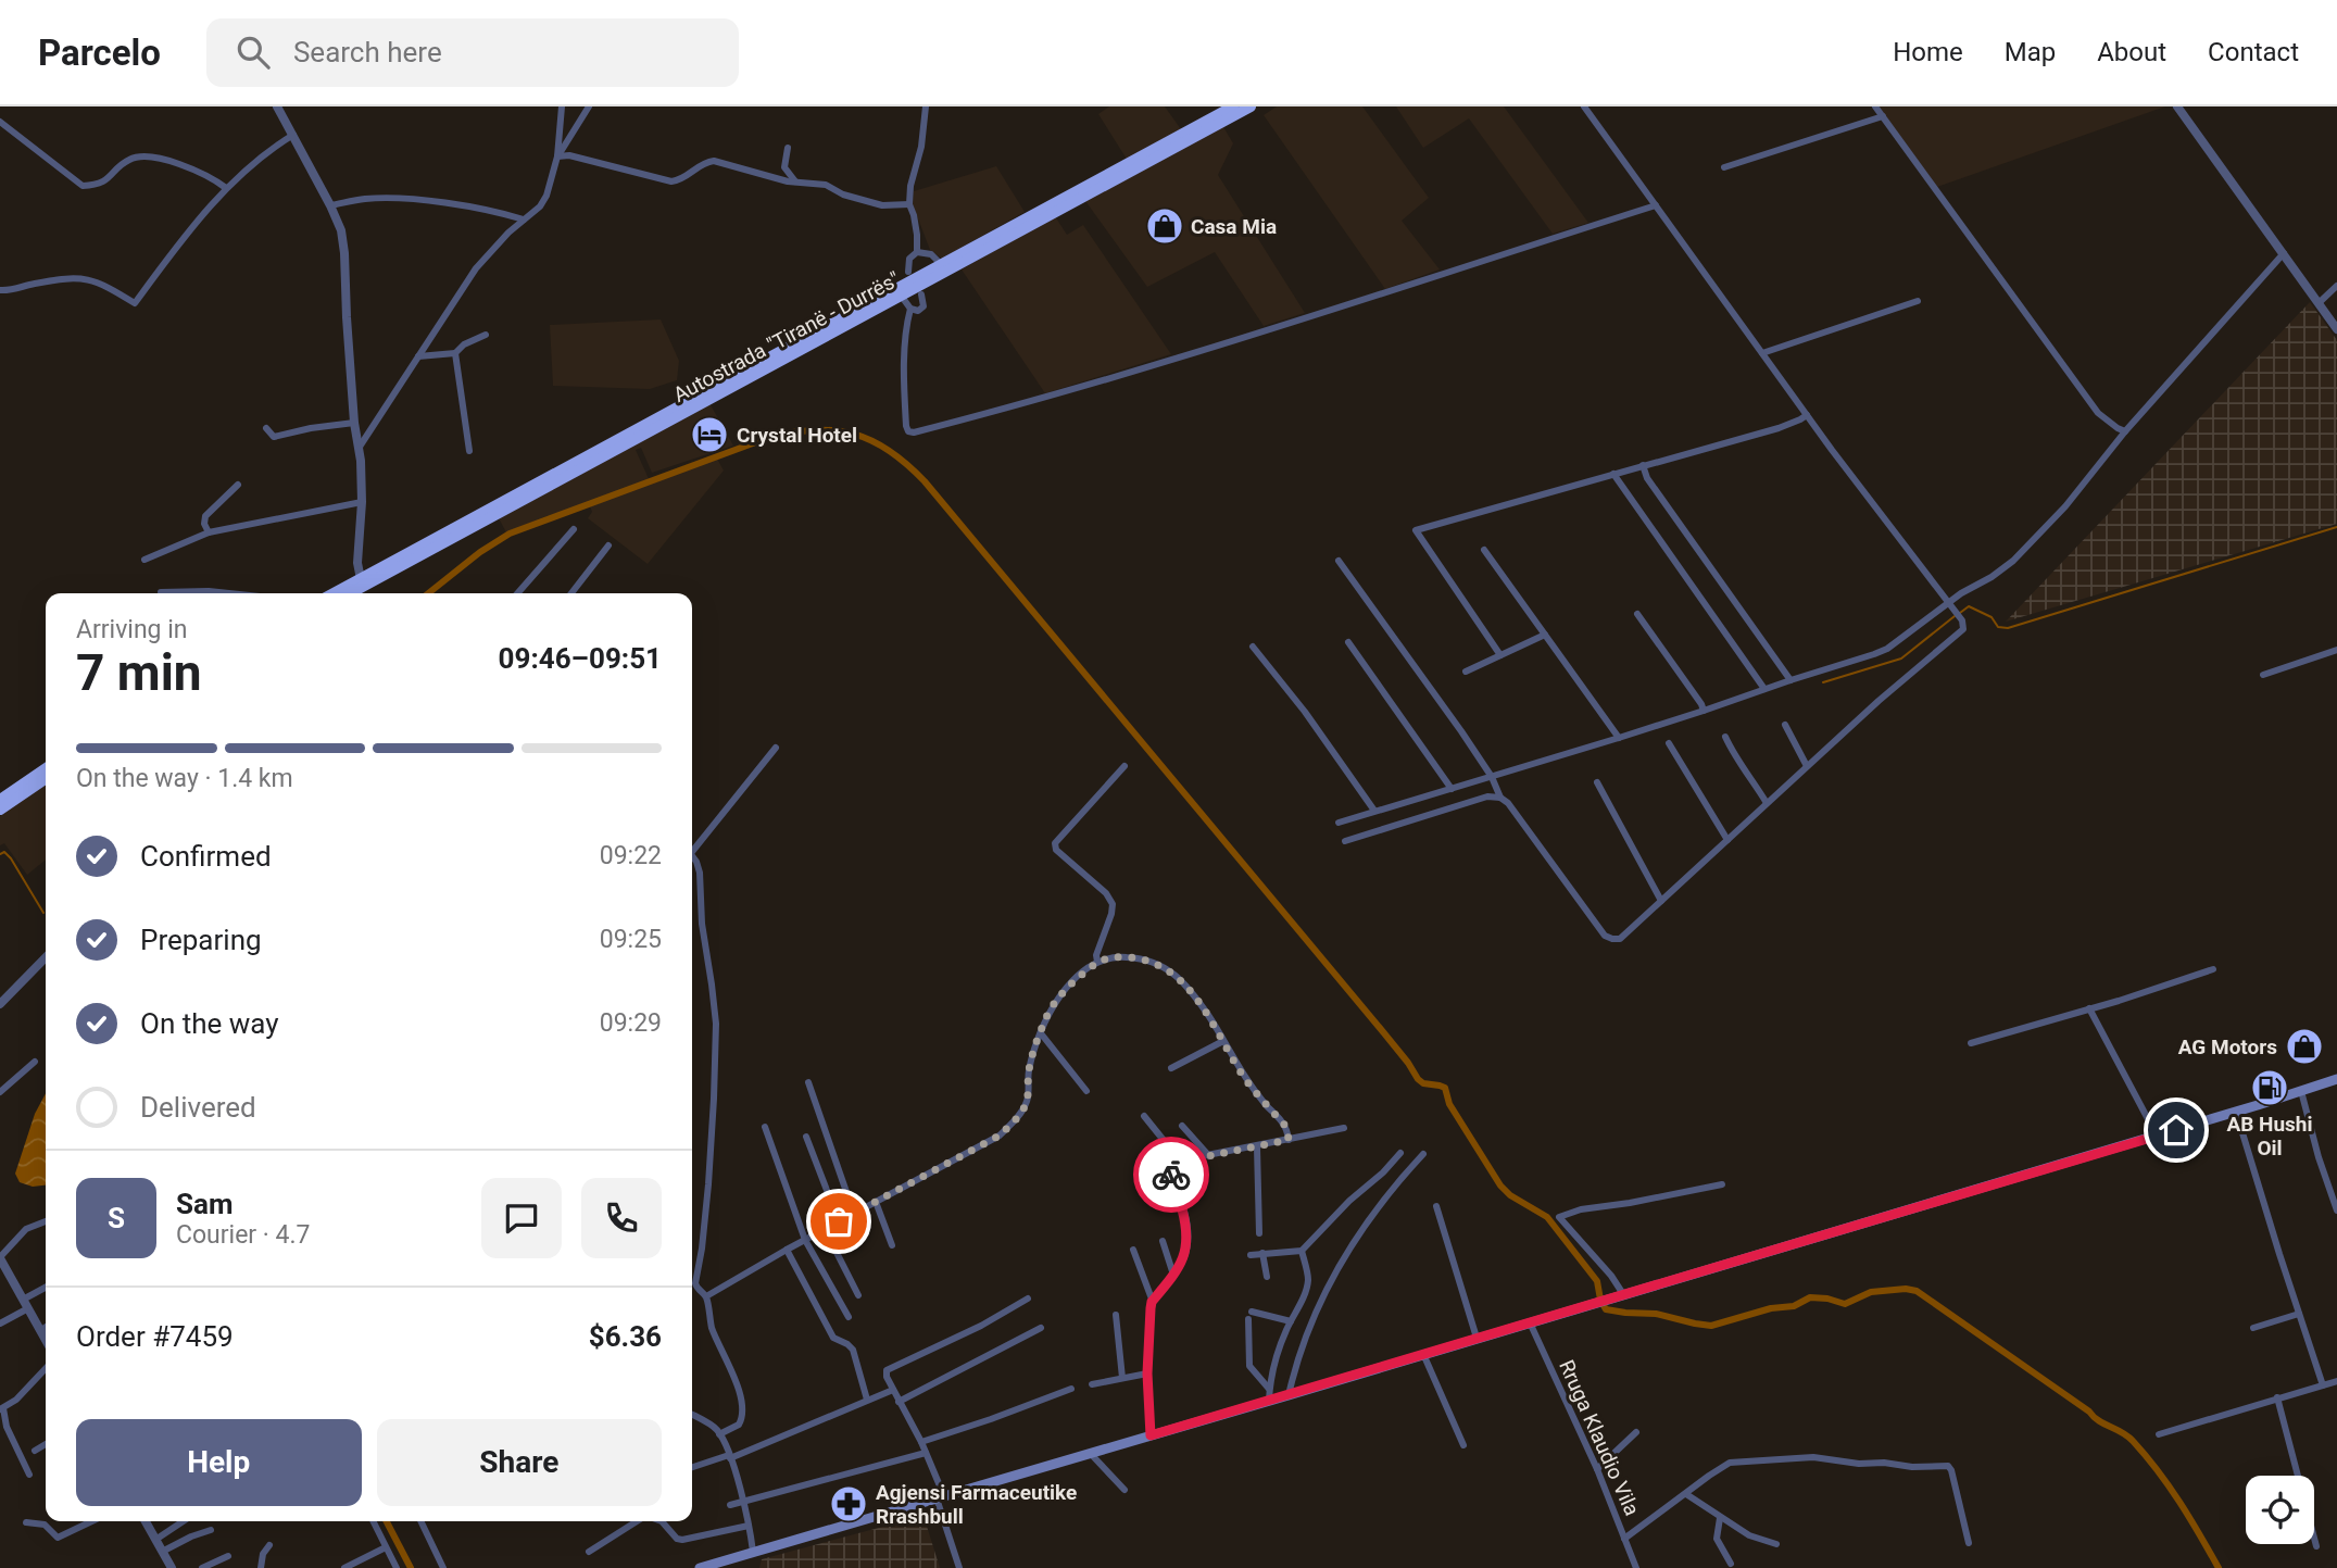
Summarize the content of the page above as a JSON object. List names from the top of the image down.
{
  "streets": {
    "highway": ["Autostrada \"Tiranë - Durrës\""],
    "street": ["Rruga Klaudio Vila"]
  },
  "places": {
    "shop": ["Casa Mia", "AG Motors"],
    "hotel": ["Crystal Hotel"],
    "fuel station": ["AB Hushi Oil"],
    "pharmacy": ["Agjensi Farmaceutike Rrashbull"]
  },
  "page": {
    "header": "Parcelo",
    "search": "Search here",
    "nav": [
      "Home",
      "Map",
      "About",
      "Contact"
    ],
    "heading": ["7 min", "Arriving in", "09:46–09:51"],
    "panel": [
      "Sam",
      "Courier · 4.7",
      "Order #7459",
      "$6.36"
    ],
    "bar": "On the way · 1.4 km",
    "list": [
      ["Confirmed", "09:22"],
      ["Preparing", "09:25"],
      ["On the way", "09:29"],
      "Delivered"
    ],
    "round": "S",
    "buttons": ["Help", "Share"]
  }
}
